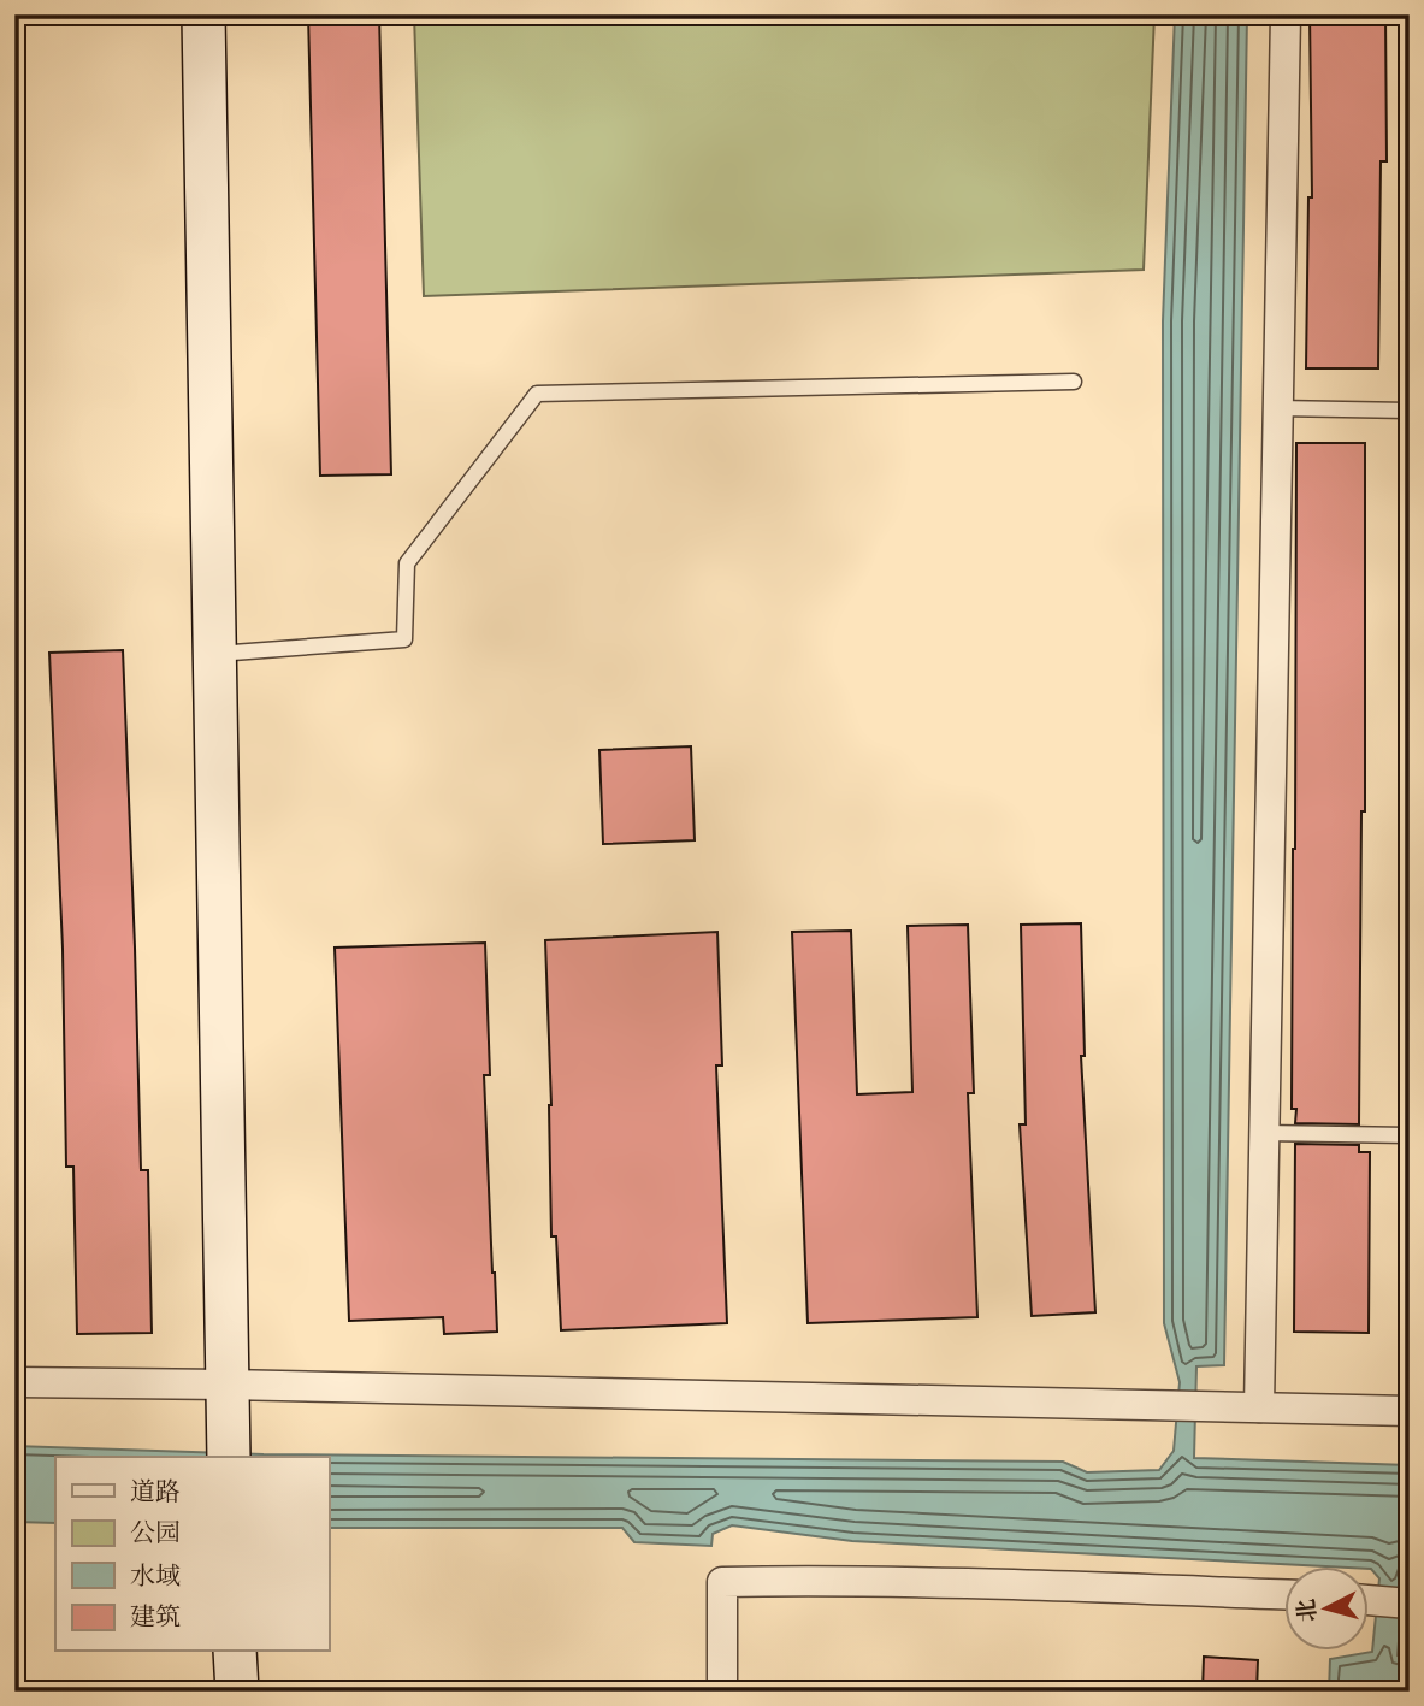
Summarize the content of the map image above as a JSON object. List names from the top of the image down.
{
  "legend": [
    "道路",
    "公园",
    "水域",
    "建筑"
  ],
  "north": "left"
}
